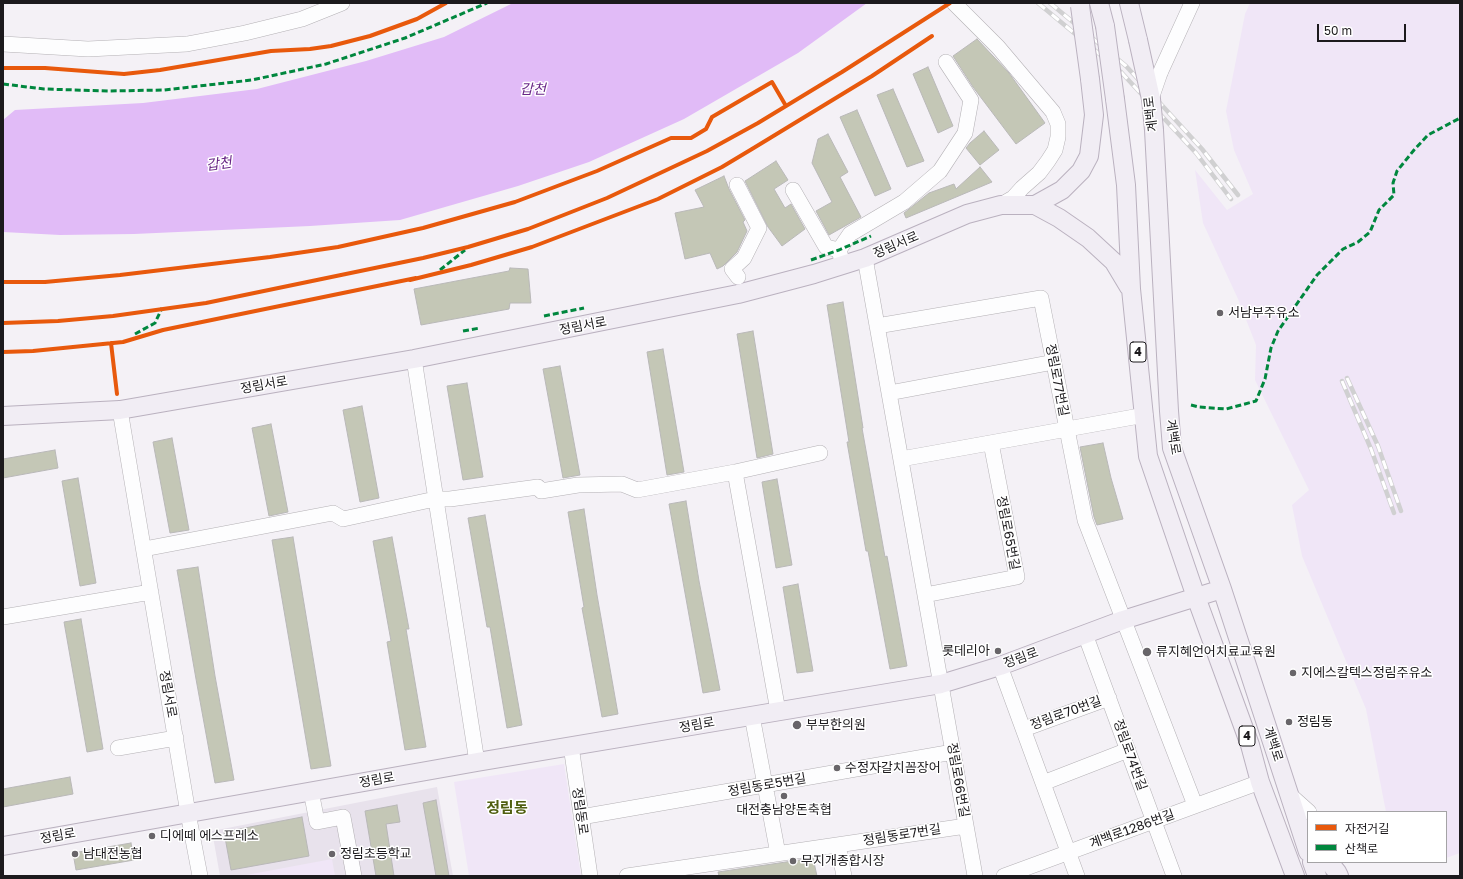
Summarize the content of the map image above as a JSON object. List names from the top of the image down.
{
  "streets": {
    "main road": [
      "계백로",
      "정림서로",
      "4",
      "정림로"
    ],
    "street": [
      "정림로77번길",
      "정림로65번길",
      "정림로70번길",
      "정림로74번길",
      "정림로66번길",
      "정림동로5번길",
      "정림동로",
      "계백로1286번길",
      "정림동로7번길"
    ]
  },
  "crossings": [
    ["계백로", "정림로77번길"],
    ["계백로", "정림로65번길"],
    ["계백로", "정림로"],
    ["계백로", "계백로1286번길"],
    ["정림서로", "정림로"],
    ["정림로77번길", "정림로"],
    ["정림로", "정림로70번길"],
    ["정림로", "정림로74번길"],
    ["정림로", "정림로66번길"],
    ["정림로", "정림동로"],
    ["정림로70번길", "정림로74번길"],
    ["정림로70번길", "계백로1286번길"],
    ["정림로74번길", "계백로1286번길"],
    ["정림로66번길", "정림동로5번길"],
    ["정림로66번길", "정림동로7번길"],
    ["정림동로5번길", "정림동로"]
  ],
  "districts": ["정림동"],
  "water": ["갑천"],
  "places": [
    "서남부주유소",
    "롯데리아",
    "류지혜언어치료교육원",
    "지에스칼텍스정림주유소",
    "정림동",
    "부부한의원",
    "수정자갈치꼼장어",
    "대전충남양돈축협",
    "디에떼 에스프레소",
    "남대전농협",
    "정림초등학교",
    "무지개종합시장"
  ],
  "legend": ["자전거길", "산책로"],
  "scale_bar": "50 m"
}
